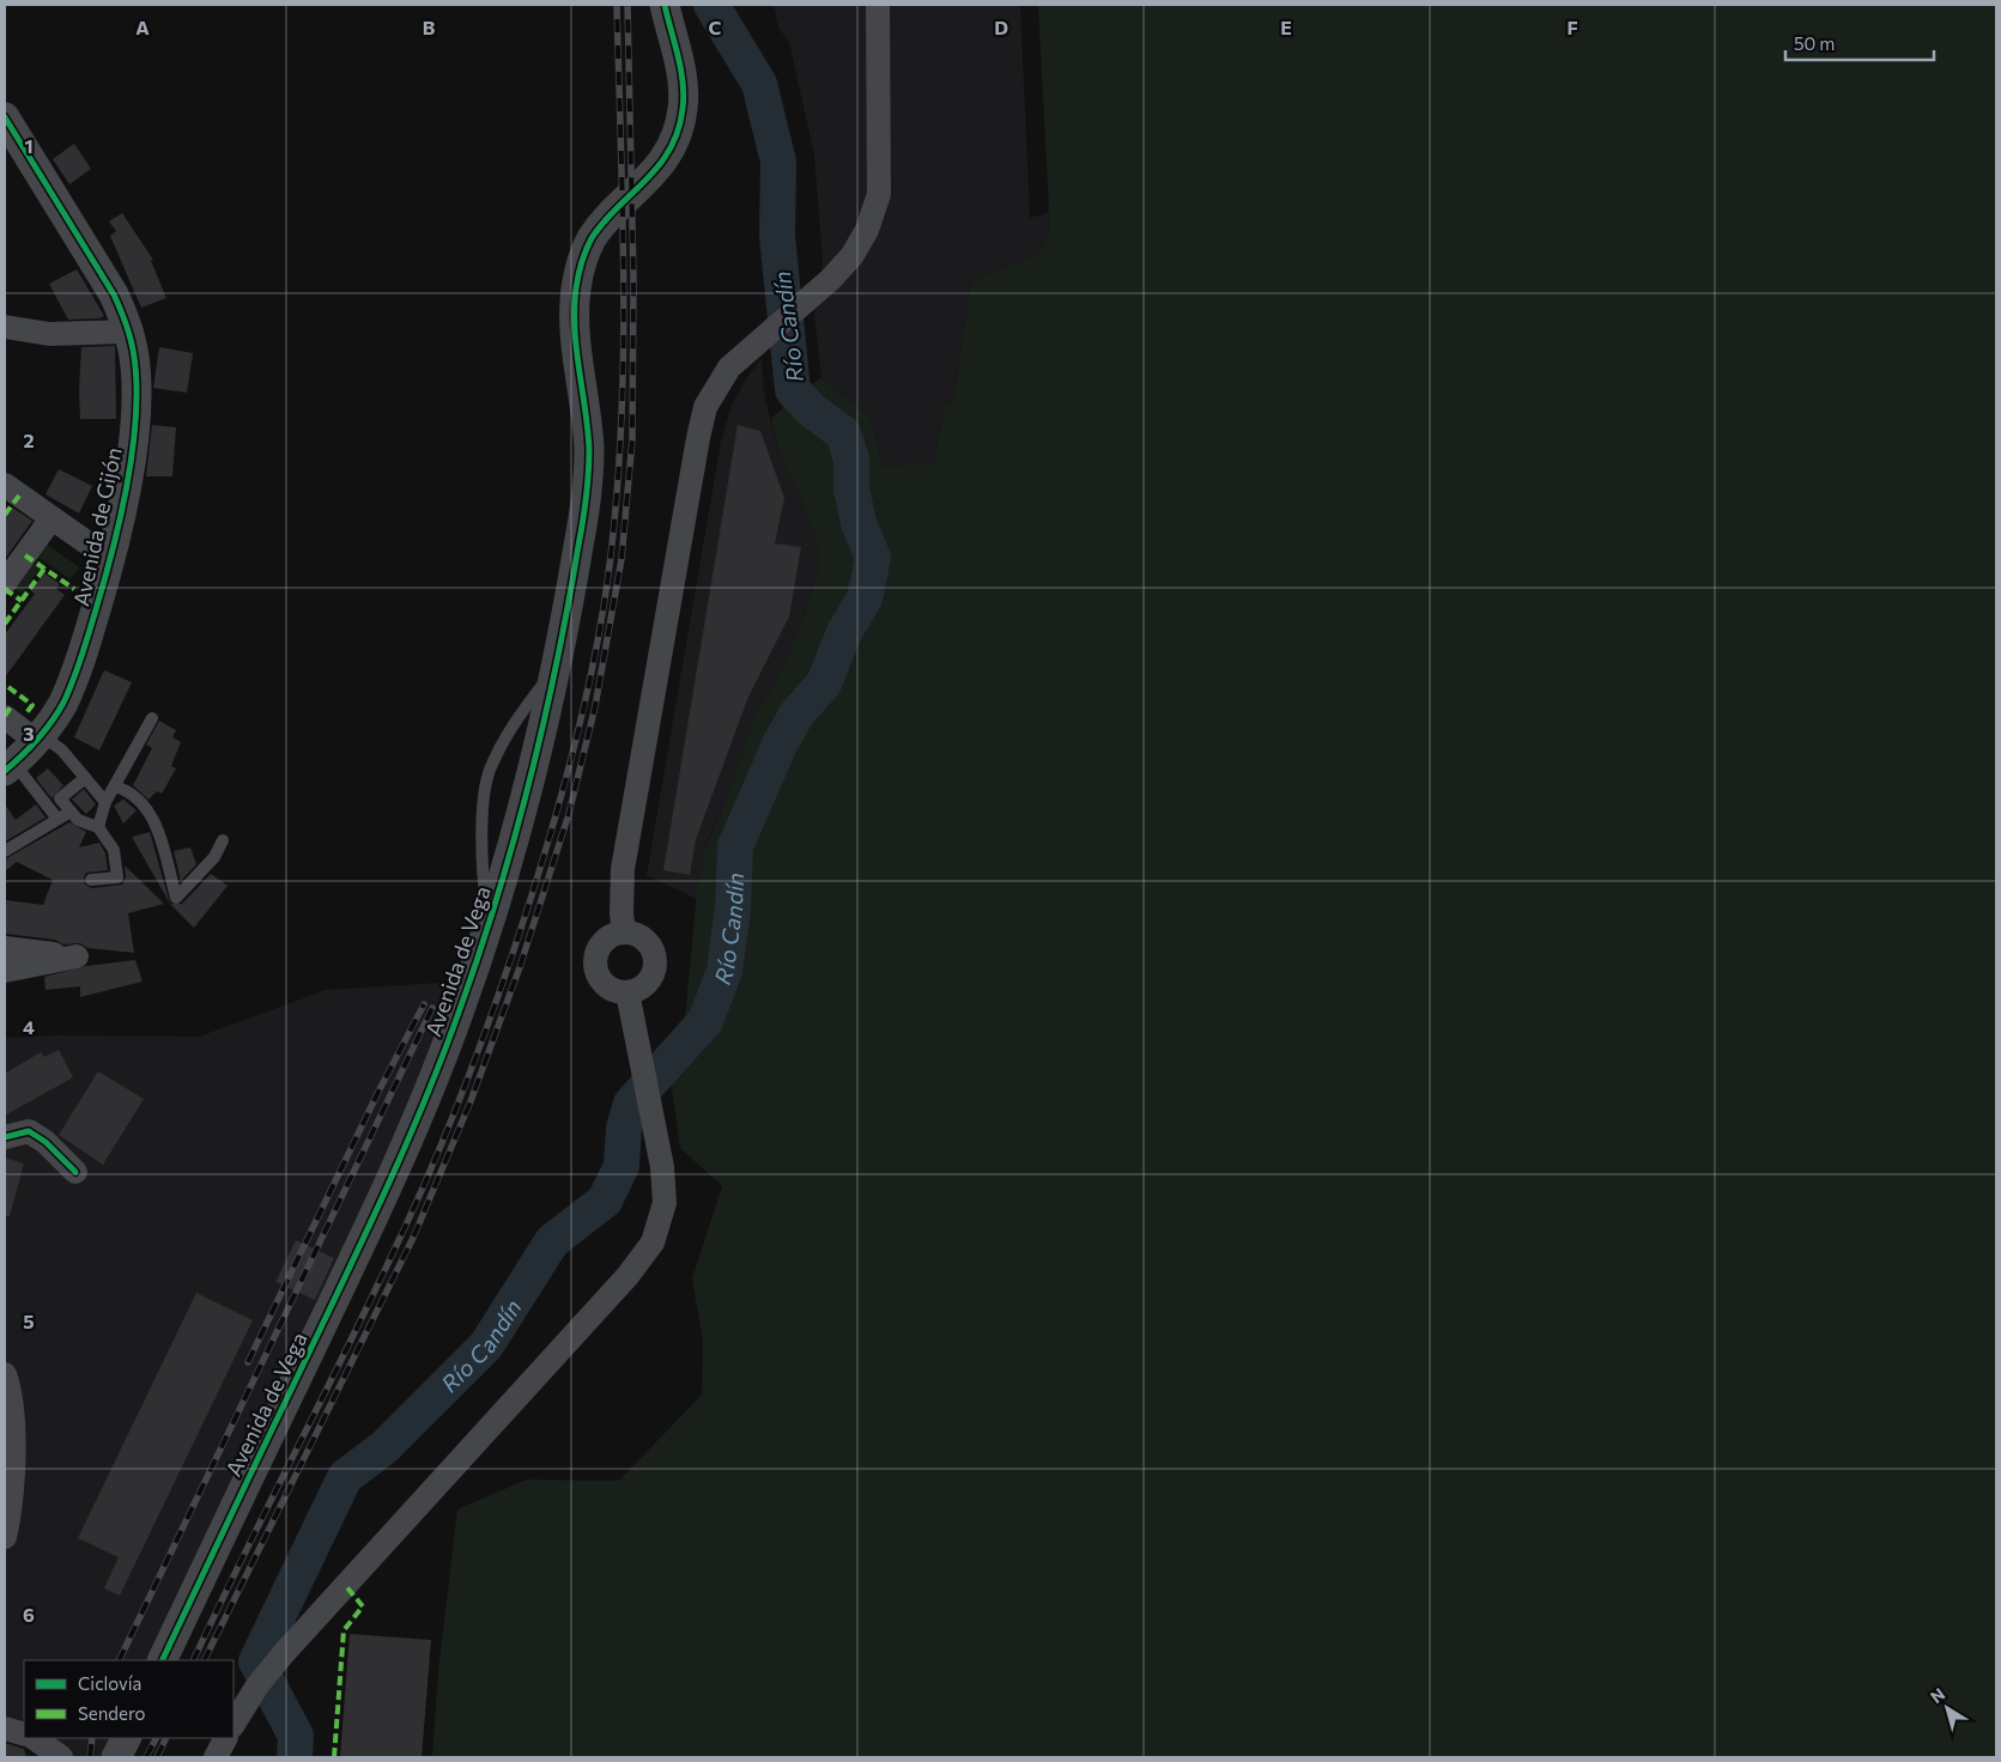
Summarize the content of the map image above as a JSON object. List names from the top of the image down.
{
  "streets": {
    "street": ["Avenida de Gijón", "Avenida de Vega"]
  },
  "water": ["Río Candín"],
  "legend": ["Ciclovía", "Sendero"],
  "scale_bar": "50 m",
  "north": "top left",
  "grid": {
    "columns": [
      "A",
      "B",
      "C",
      "D",
      "E",
      "F"
    ],
    "rows": [
      "1",
      "2",
      "3",
      "4",
      "5",
      "6"
    ]
  }
}
